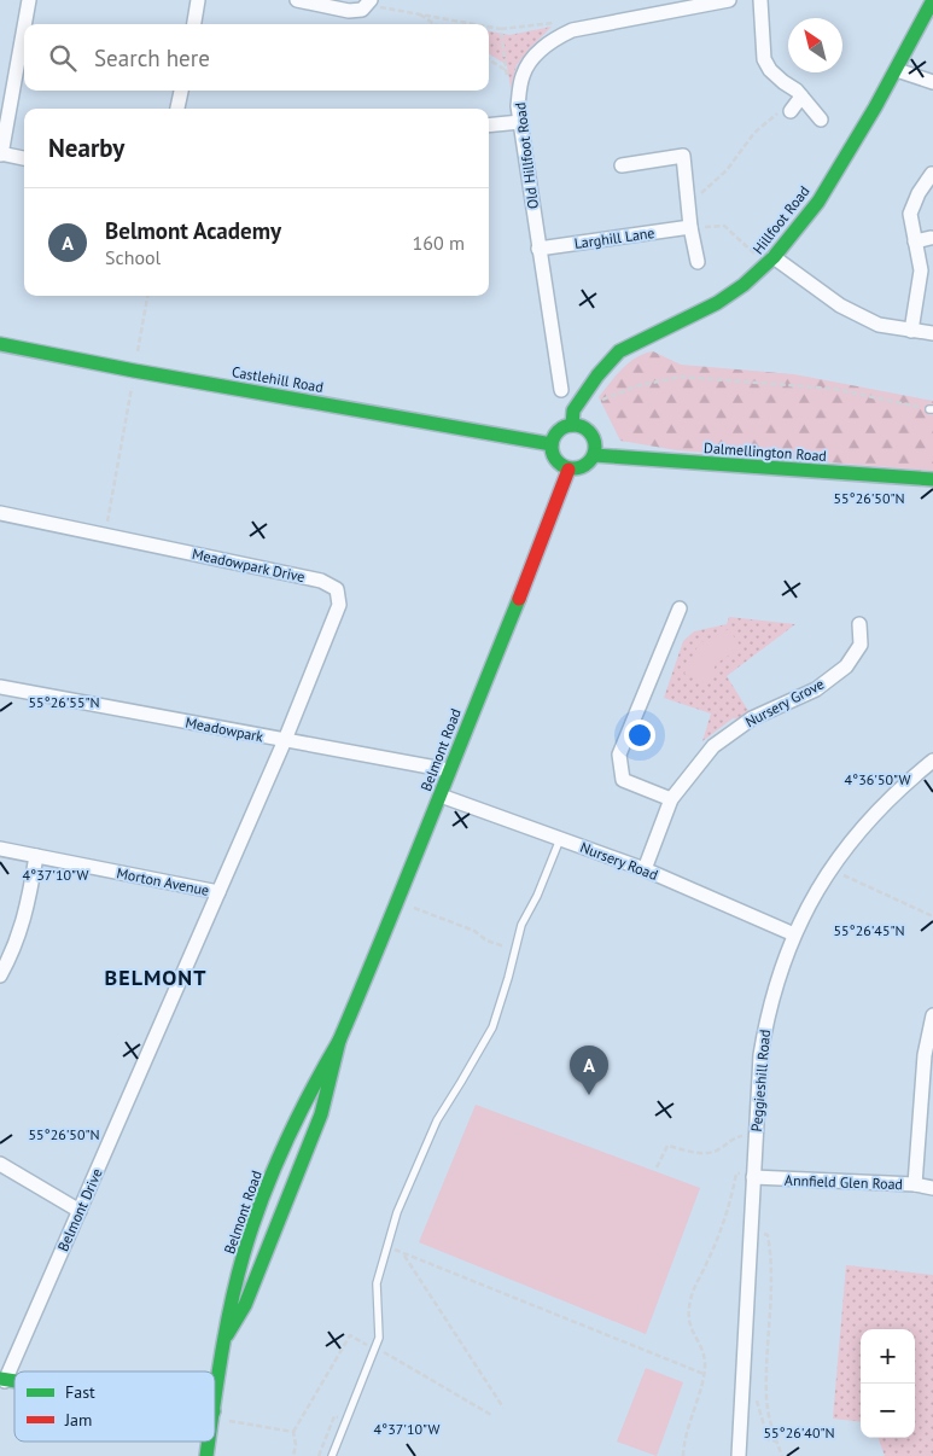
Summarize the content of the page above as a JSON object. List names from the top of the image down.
{
  "streets": {
    "street": [
      "Old Hillfoot Road",
      "Hillfoot Road",
      "Larghill Lane",
      "Castlehill Road",
      "Dalmellington Road",
      "Meadowpark Drive",
      "Nursery Grove",
      "Meadowpark",
      "Belmont Road",
      "Nursery Road",
      "Morton Avenue",
      "Peggieshill Road",
      "Annfield Glen Road",
      "Belmont Drive"
    ]
  },
  "crossings": [
    ["Old Hillfoot Road", "Larghill Lane"],
    ["Hillfoot Road", "Castlehill Road"],
    ["Hillfoot Road", "Dalmellington Road"],
    ["Hillfoot Road", "Belmont Road"],
    ["Castlehill Road", "Dalmellington Road"],
    ["Castlehill Road", "Belmont Road"],
    ["Dalmellington Road", "Belmont Road"],
    ["Meadowpark Drive", "Meadowpark"],
    ["Meadowpark Drive", "Belmont Drive"],
    ["Nursery Grove", "Nursery Road"],
    ["Meadowpark", "Belmont Road"],
    ["Meadowpark", "Belmont Drive"],
    ["Belmont Road", "Nursery Road"],
    ["Nursery Road", "Peggieshill Road"],
    ["Morton Avenue", "Belmont Drive"],
    ["Peggieshill Road", "Annfield Glen Road"]
  ],
  "districts": ["BELMONT"],
  "legend": ["Fast", "Jam"],
  "north": "top left",
  "page": {
    "search": "Search here",
    "heading": "Nearby",
    "list": [
      {
        "mark": "A",
        "name": "Belmont Academy",
        "note": "School",
        "value": "160 m"
      }
    ],
    "pins": "A",
    "map_buttons": ["+", "−"]
  },
  "coordinates": [
    "55°26'50\"N",
    "55°26'55\"N",
    "4°36'50\"W",
    "4°37'10\"W",
    "55°26'45\"N",
    "55°26'40\"N"
  ]
}
